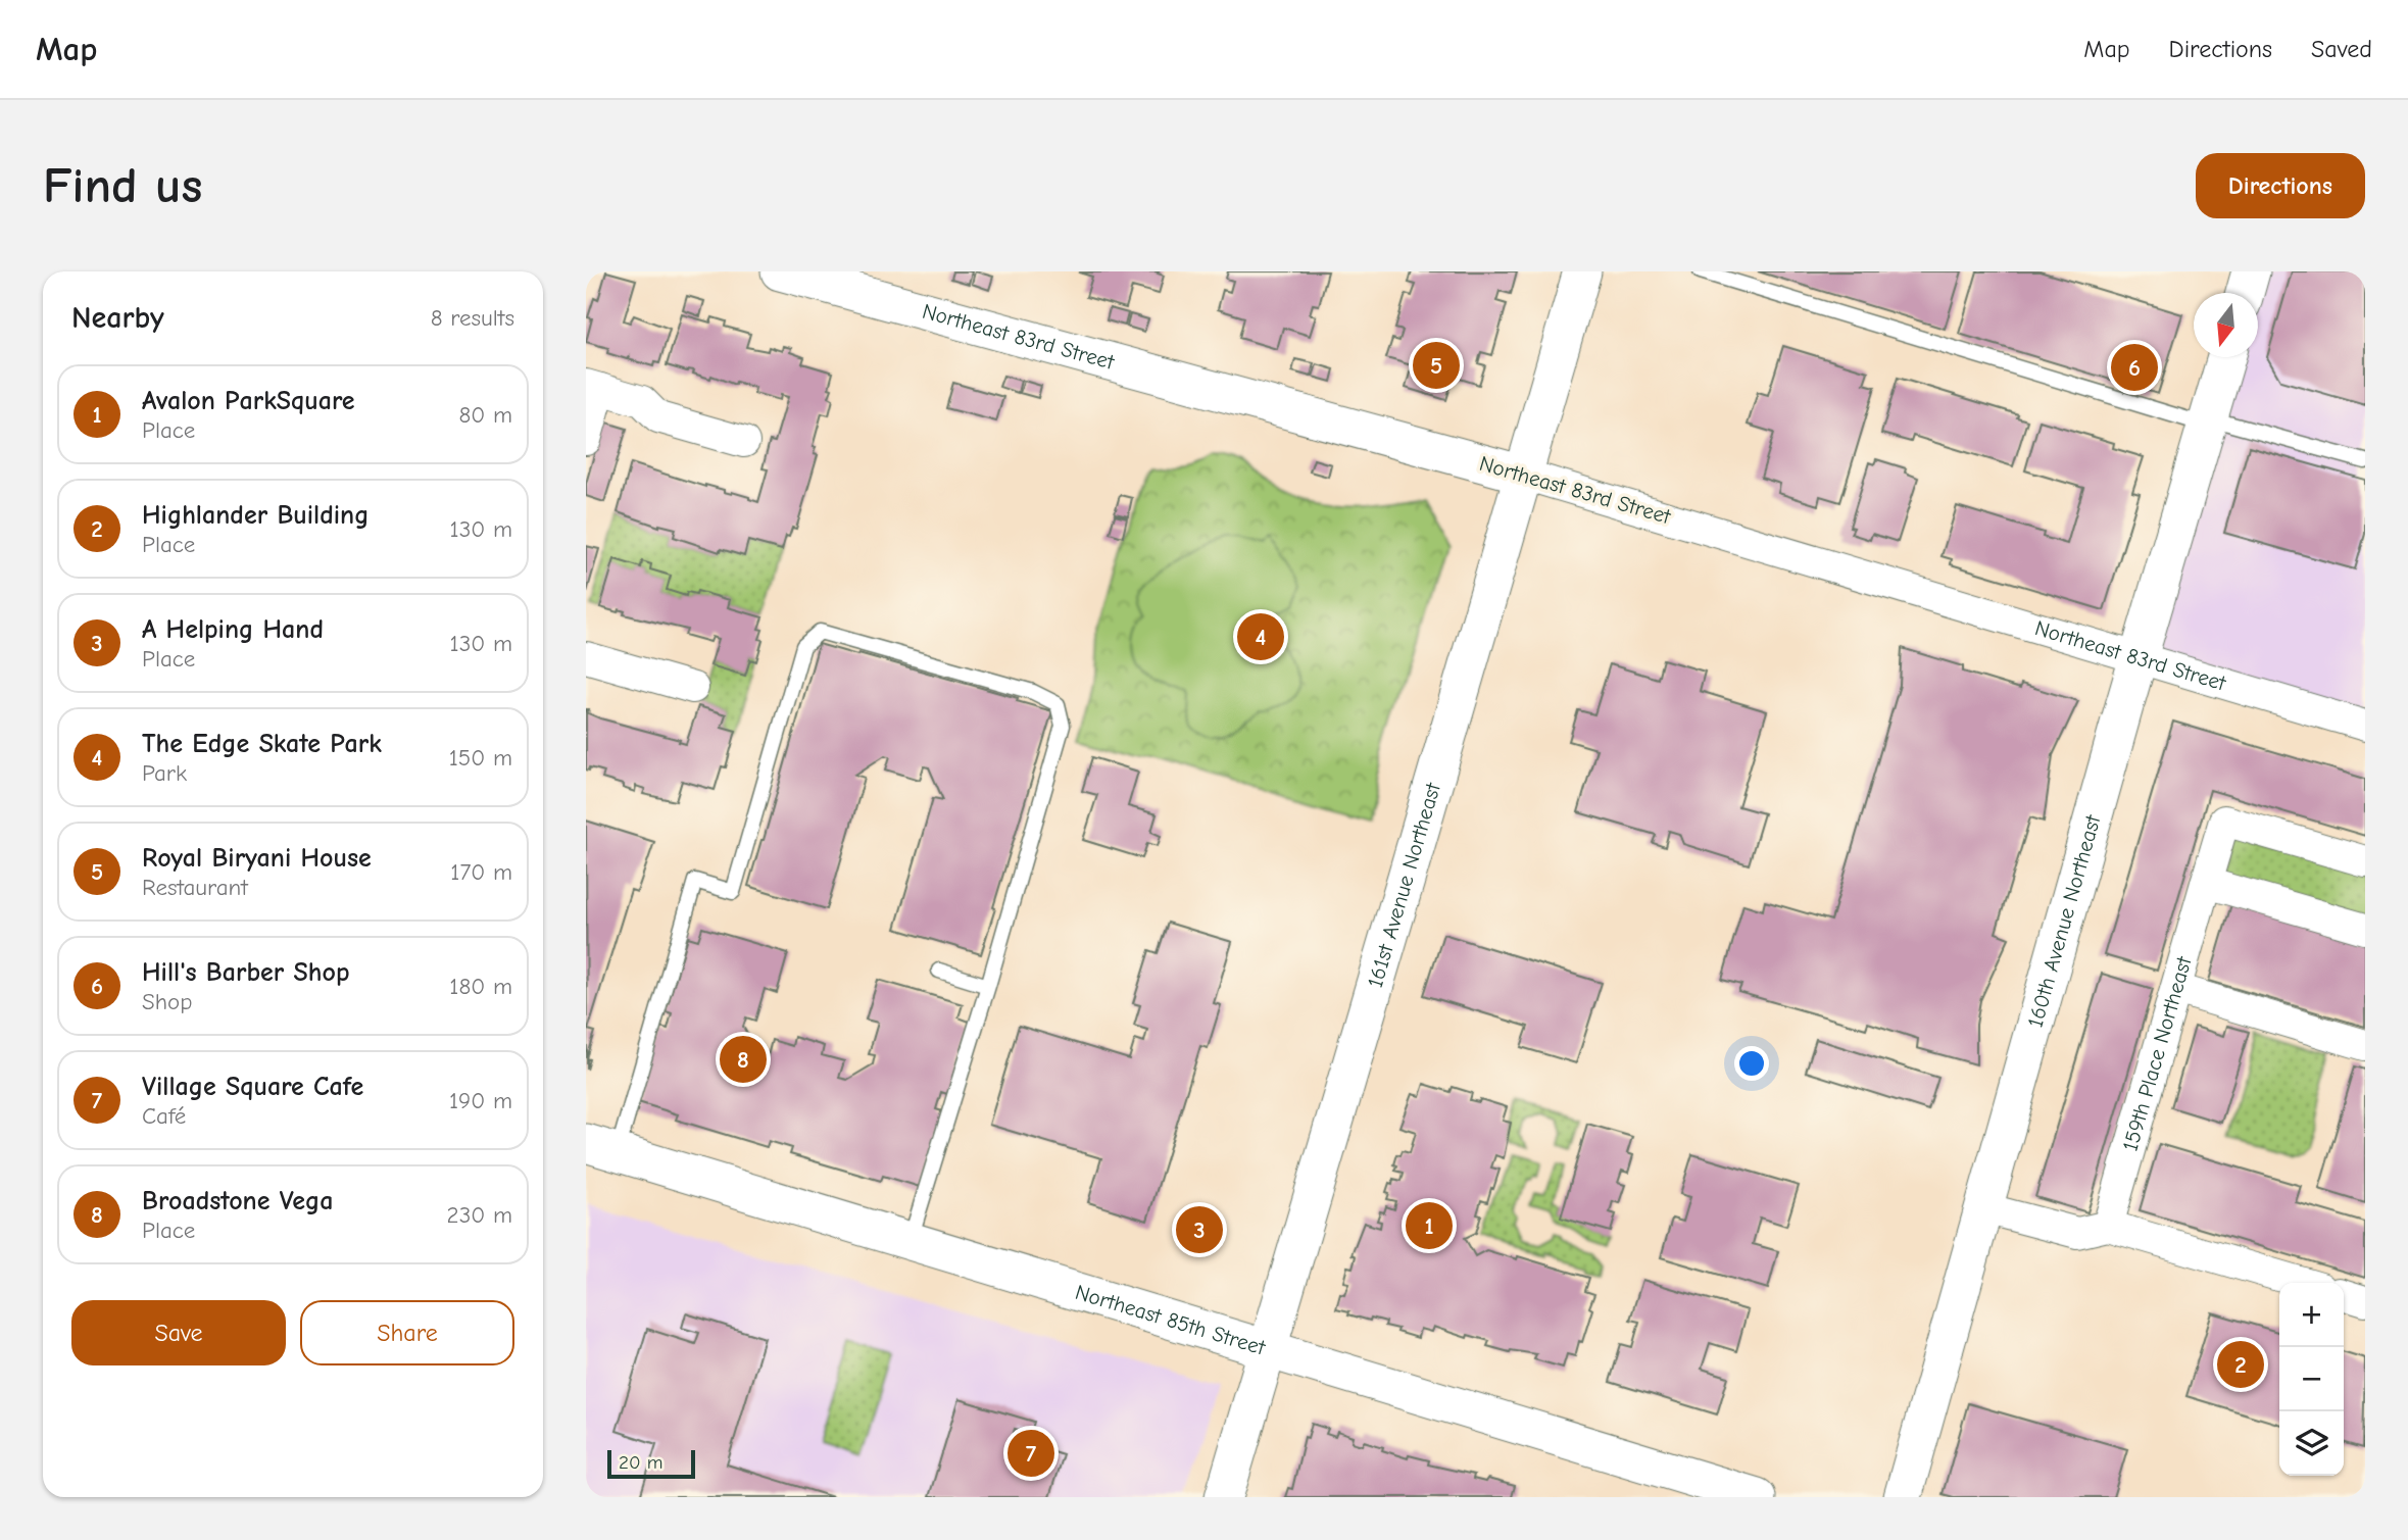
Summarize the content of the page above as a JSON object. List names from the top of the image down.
{
  "streets": {
    "street": [
      "Northeast 83rd Street",
      "161st Avenue Northeast",
      "160th Avenue Northeast",
      "159th Place Northeast",
      "Northeast 85th Street"
    ]
  },
  "crossings": [
    ["Northeast 83rd Street", "161st Avenue Northeast"],
    ["Northeast 83rd Street", "160th Avenue Northeast"],
    ["161st Avenue Northeast", "Northeast 85th Street"]
  ],
  "scale_bar": "20 m",
  "north": "bottom",
  "page": {
    "header": "Map",
    "nav": ["Map", "Directions", "Saved"],
    "buttons": [
      "Directions",
      ["Save", "Share"]
    ],
    "title": "Find us",
    "heading": ["Nearby", "8 results"],
    "pins": [
      "5",
      "6",
      "4",
      "8",
      "1",
      "3",
      "2",
      "7"
    ],
    "list": [
      {
        "mark": "1",
        "name": "Avalon ParkSquare",
        "note": "Place",
        "value": "80 m"
      },
      {
        "mark": "2",
        "name": "Highlander Building",
        "note": "Place",
        "value": "130 m"
      },
      {
        "mark": "3",
        "name": "A Helping Hand",
        "note": "Place",
        "value": "130 m"
      },
      {
        "mark": "4",
        "name": "The Edge Skate Park",
        "note": "Park",
        "value": "150 m"
      },
      {
        "mark": "5",
        "name": "Royal Biryani House",
        "note": "Restaurant",
        "value": "170 m"
      },
      {
        "mark": "6",
        "name": "Hill's Barber Shop",
        "note": "Shop",
        "value": "180 m"
      },
      {
        "mark": "7",
        "name": "Village Square Cafe",
        "note": "Café",
        "value": "190 m"
      },
      {
        "mark": "8",
        "name": "Broadstone Vega",
        "note": "Place",
        "value": "230 m"
      }
    ],
    "map_buttons": ["+", "−"],
    "scale": "20 m"
  }
}
